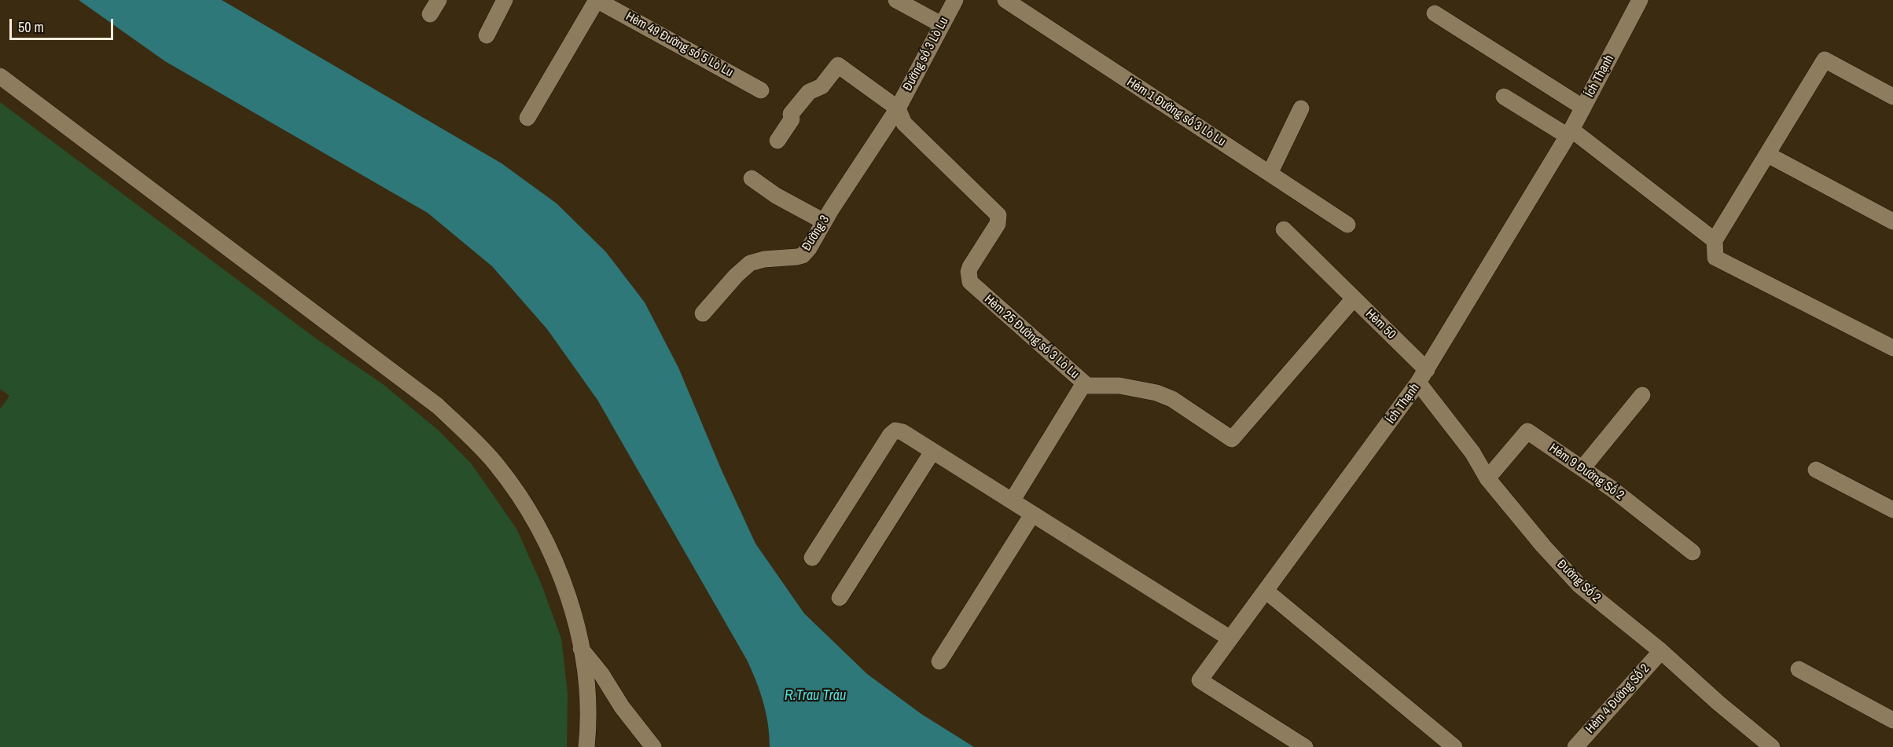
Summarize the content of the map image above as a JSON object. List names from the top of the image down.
{
  "streets": {
    "street": [
      "Hẻm 49 Đường số 5 Lò Lu",
      "Đường số 3 Lò Lu",
      "Ích Thạnh",
      "Hẻm 1 Đường số 3 Lò Lu",
      "Đường 3",
      "Hẻm 50",
      "Hẻm 25 Đường số 3 Lò Lu",
      "Hẻm 9 Đường Số 2",
      "Đường Số 2",
      "Hẻm 4 Đường Số 2"
    ]
  },
  "crossings": [
    ["Đường số 3 Lò Lu", "Đường 3"],
    ["Đường số 3 Lò Lu", "Hẻm 25 Đường số 3 Lò Lu"],
    ["Ích Thạnh", "Hẻm 50"],
    ["Ích Thạnh", "Đường Số 2"],
    ["Đường 3", "Hẻm 25 Đường số 3 Lò Lu"],
    ["Hẻm 50", "Hẻm 25 Đường số 3 Lò Lu"],
    ["Hẻm 50", "Đường Số 2"],
    ["Hẻm 9 Đường Số 2", "Đường Số 2"],
    ["Đường Số 2", "Hẻm 4 Đường Số 2"]
  ],
  "water": ["R.Trau Trảu"],
  "scale_bar": "50 m"
}
